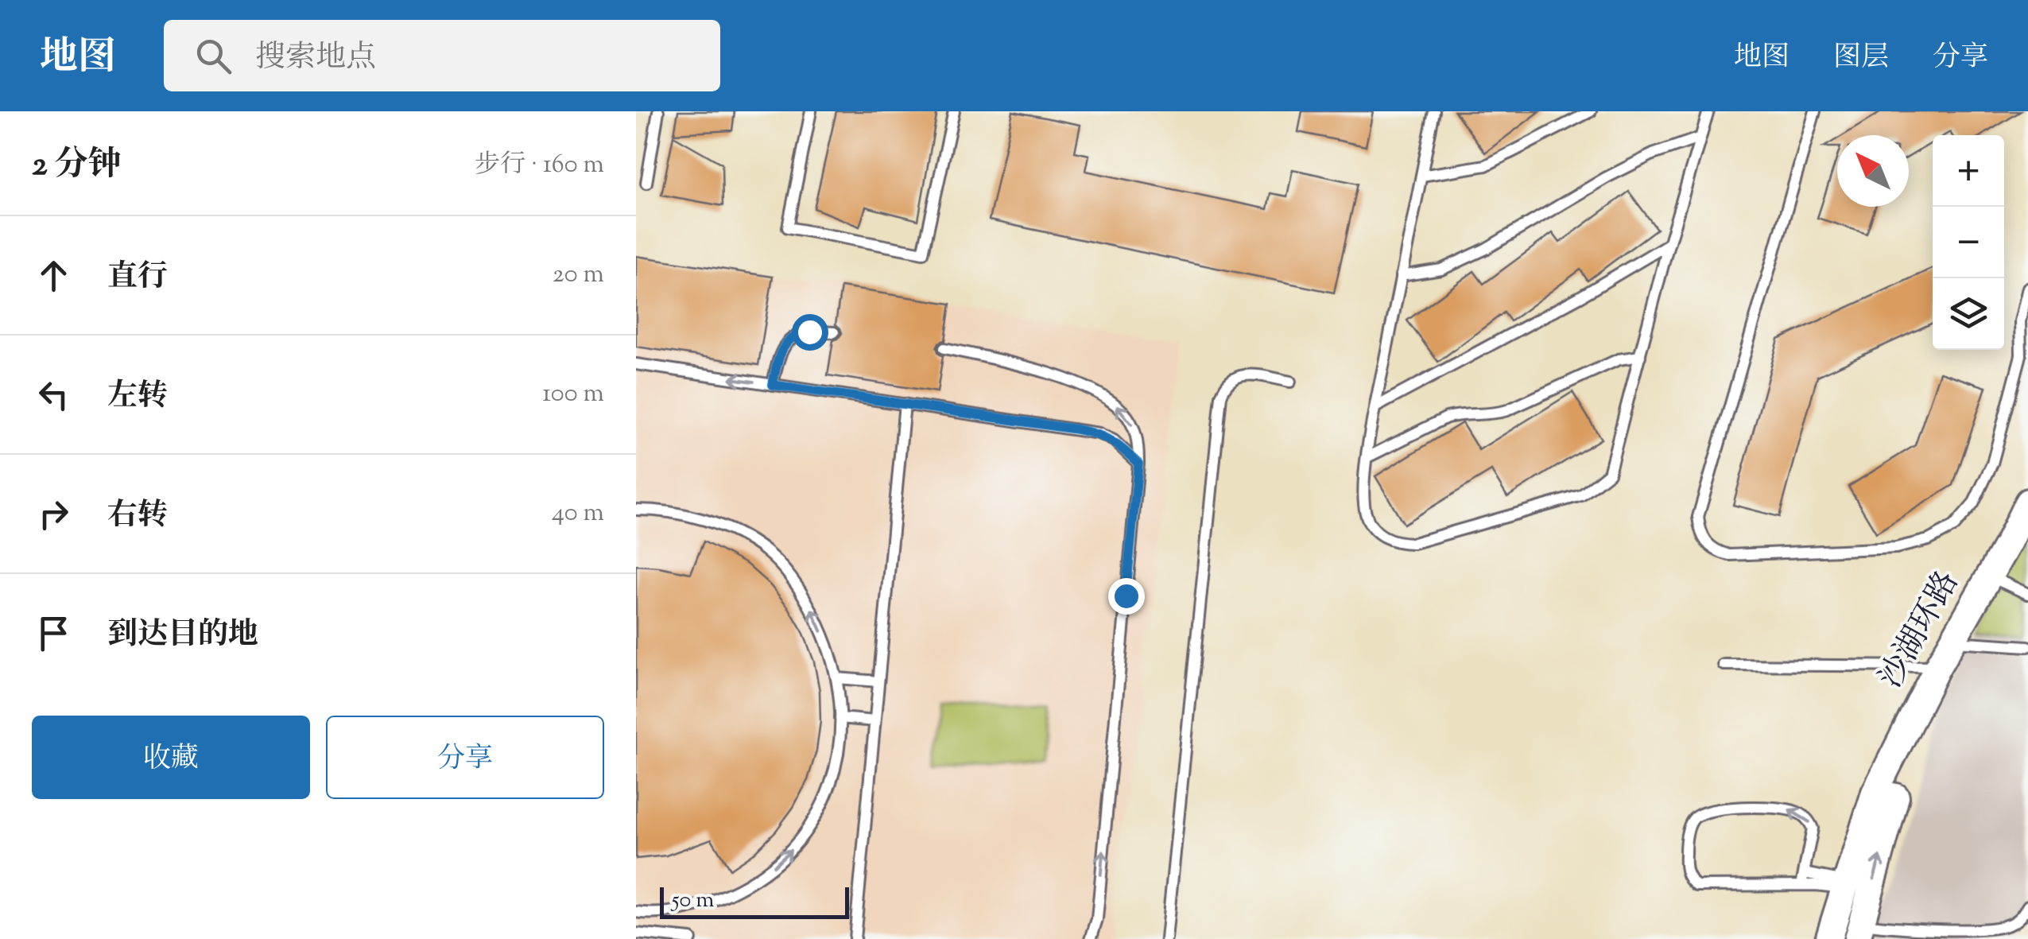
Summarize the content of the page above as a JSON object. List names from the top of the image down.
{
  "streets": {
    "street": ["沙湖环路"]
  },
  "scale_bar": "50 m",
  "north": "top left",
  "page": {
    "header": "地图",
    "search": "搜索地点",
    "nav": ["地图", "图层", "分享"],
    "heading": ["2 分钟", "步行 · 160 m"],
    "map_buttons": ["+", "−"],
    "list": [
      ["直行", "20 m"],
      ["左转", "100 m"],
      ["右转", "40 m"],
      "到达目的地"
    ],
    "buttons": ["收藏", "分享"],
    "scale": "50 m"
  }
}
